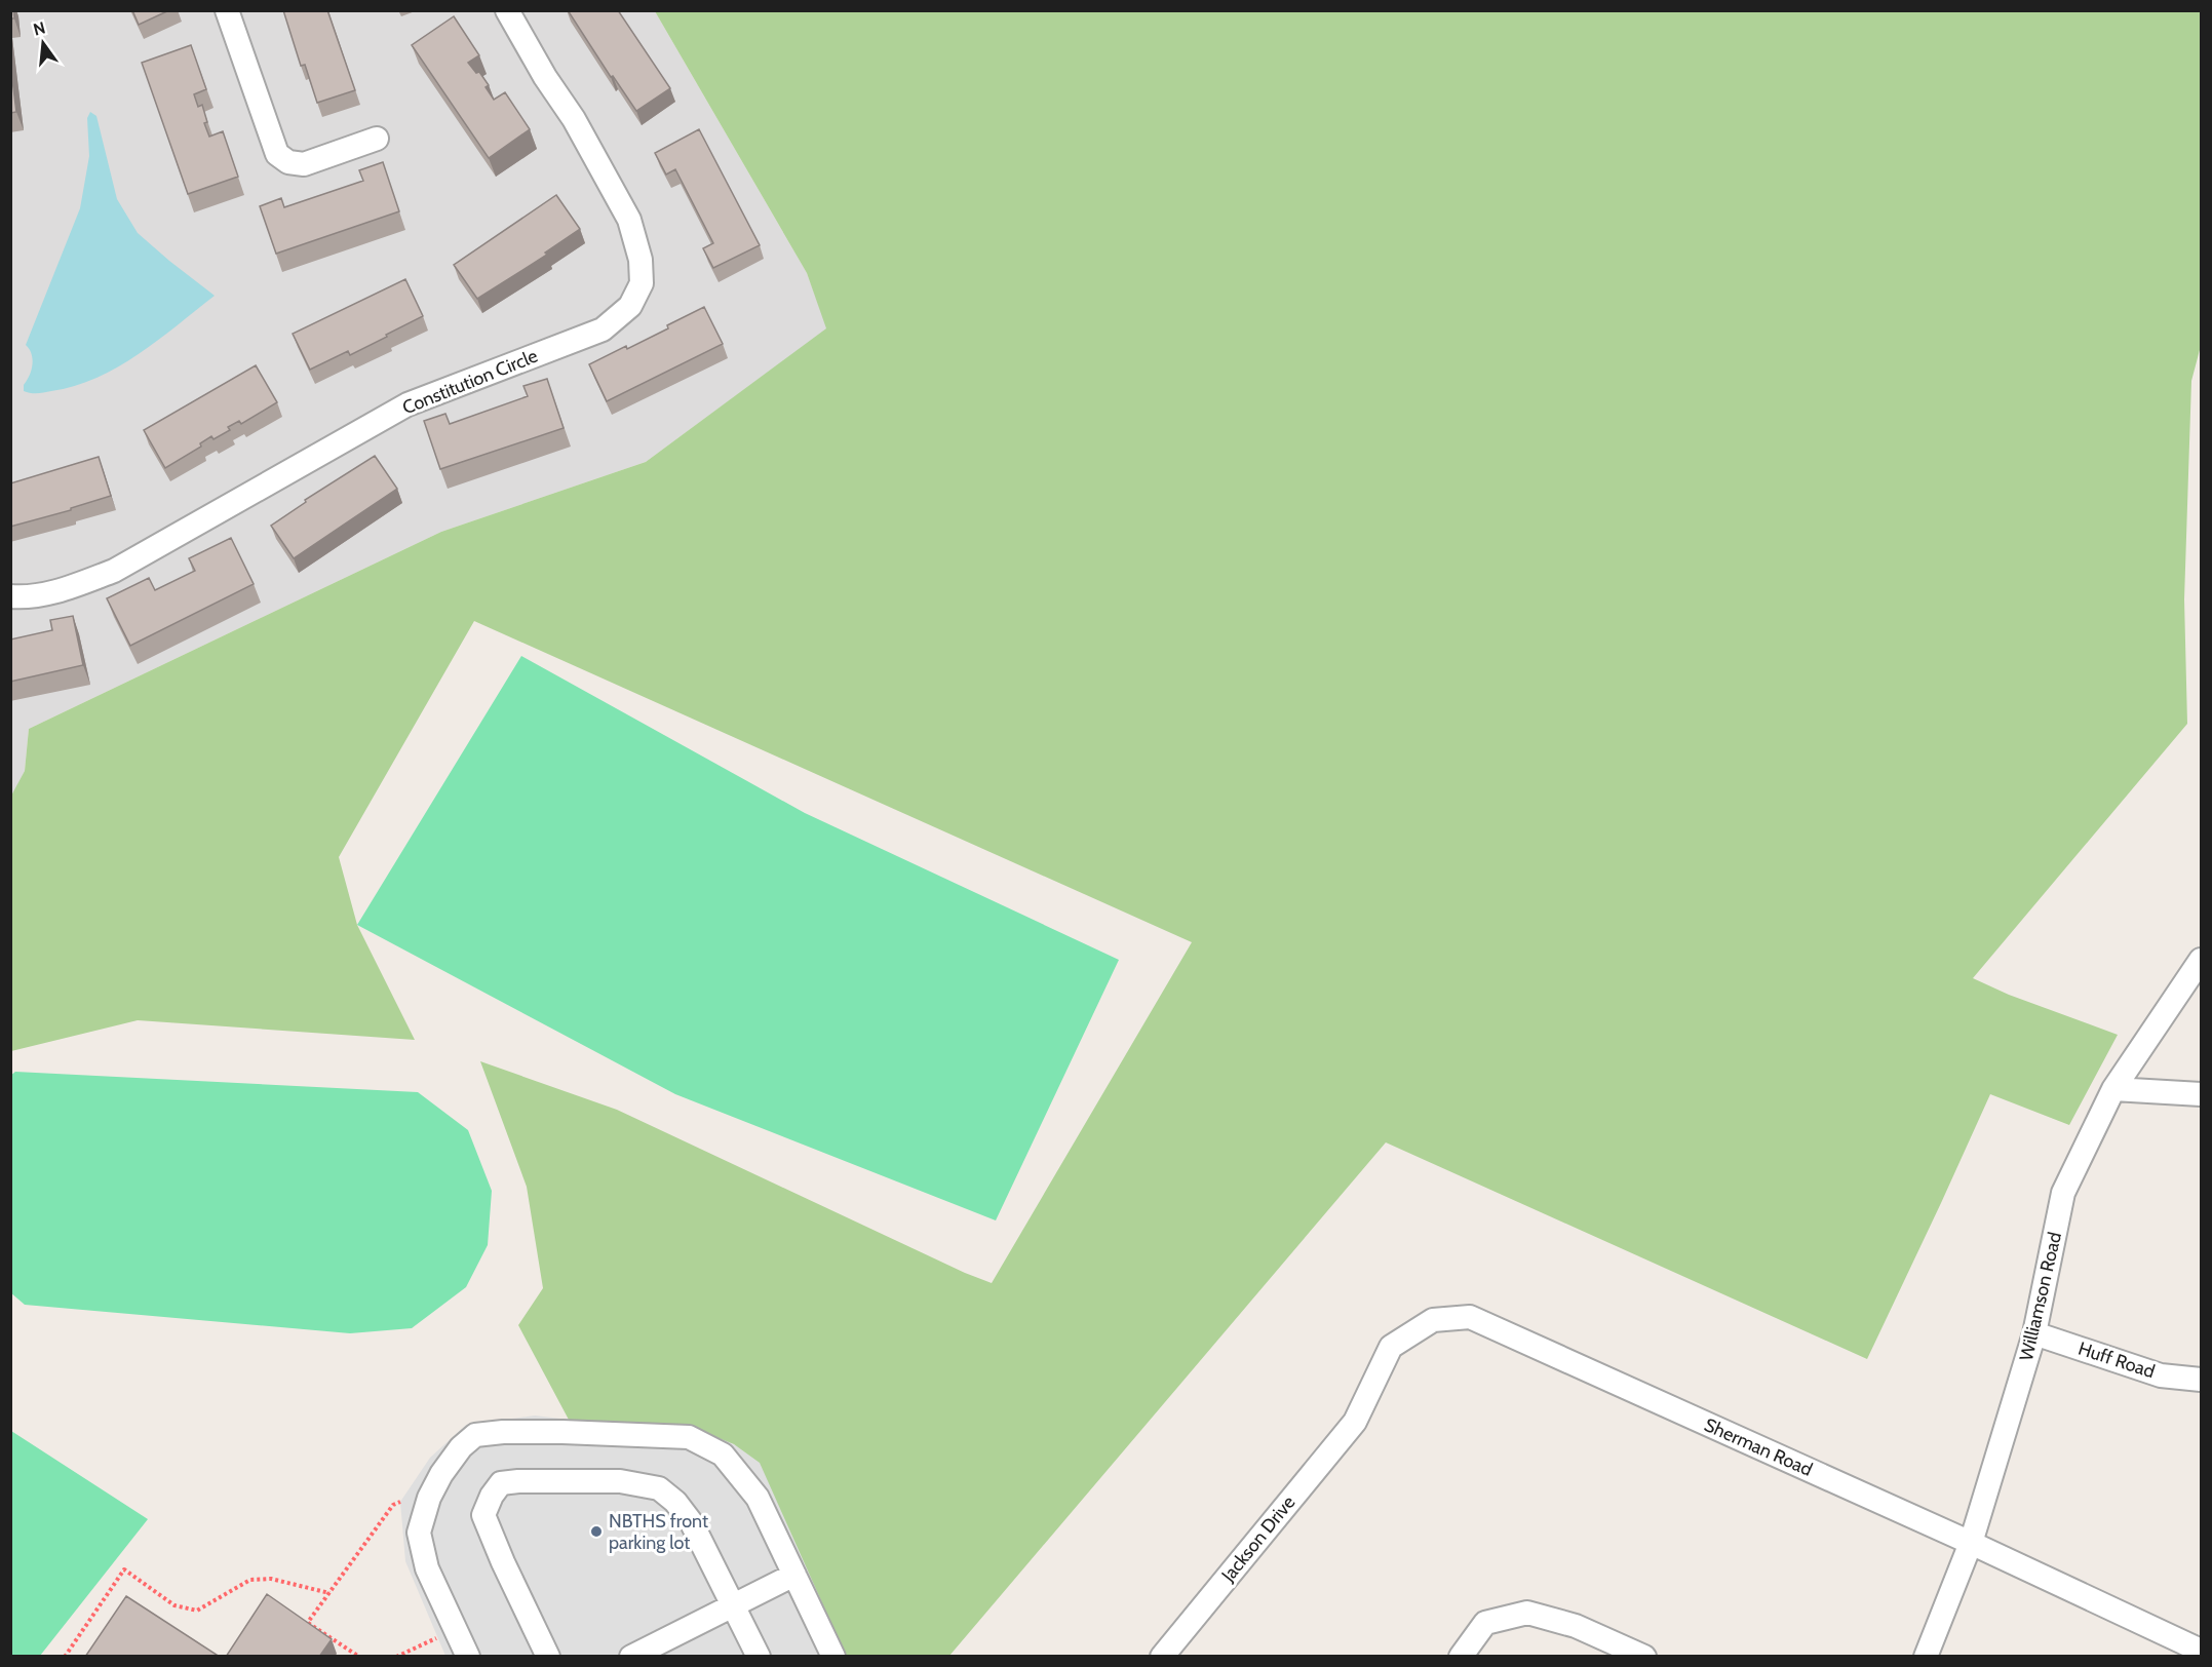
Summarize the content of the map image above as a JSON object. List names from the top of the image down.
{
  "streets": {
    "street": [
      "Constitution Circle",
      "Williamson Road",
      "Huff Road",
      "Sherman Road",
      "Jackson Drive"
    ]
  },
  "crossings": [
    ["Williamson Road", "Huff Road"],
    ["Williamson Road", "Sherman Road"],
    ["Sherman Road", "Jackson Drive"]
  ],
  "places": ["NBTHS front parking lot"],
  "north": "top"
}
